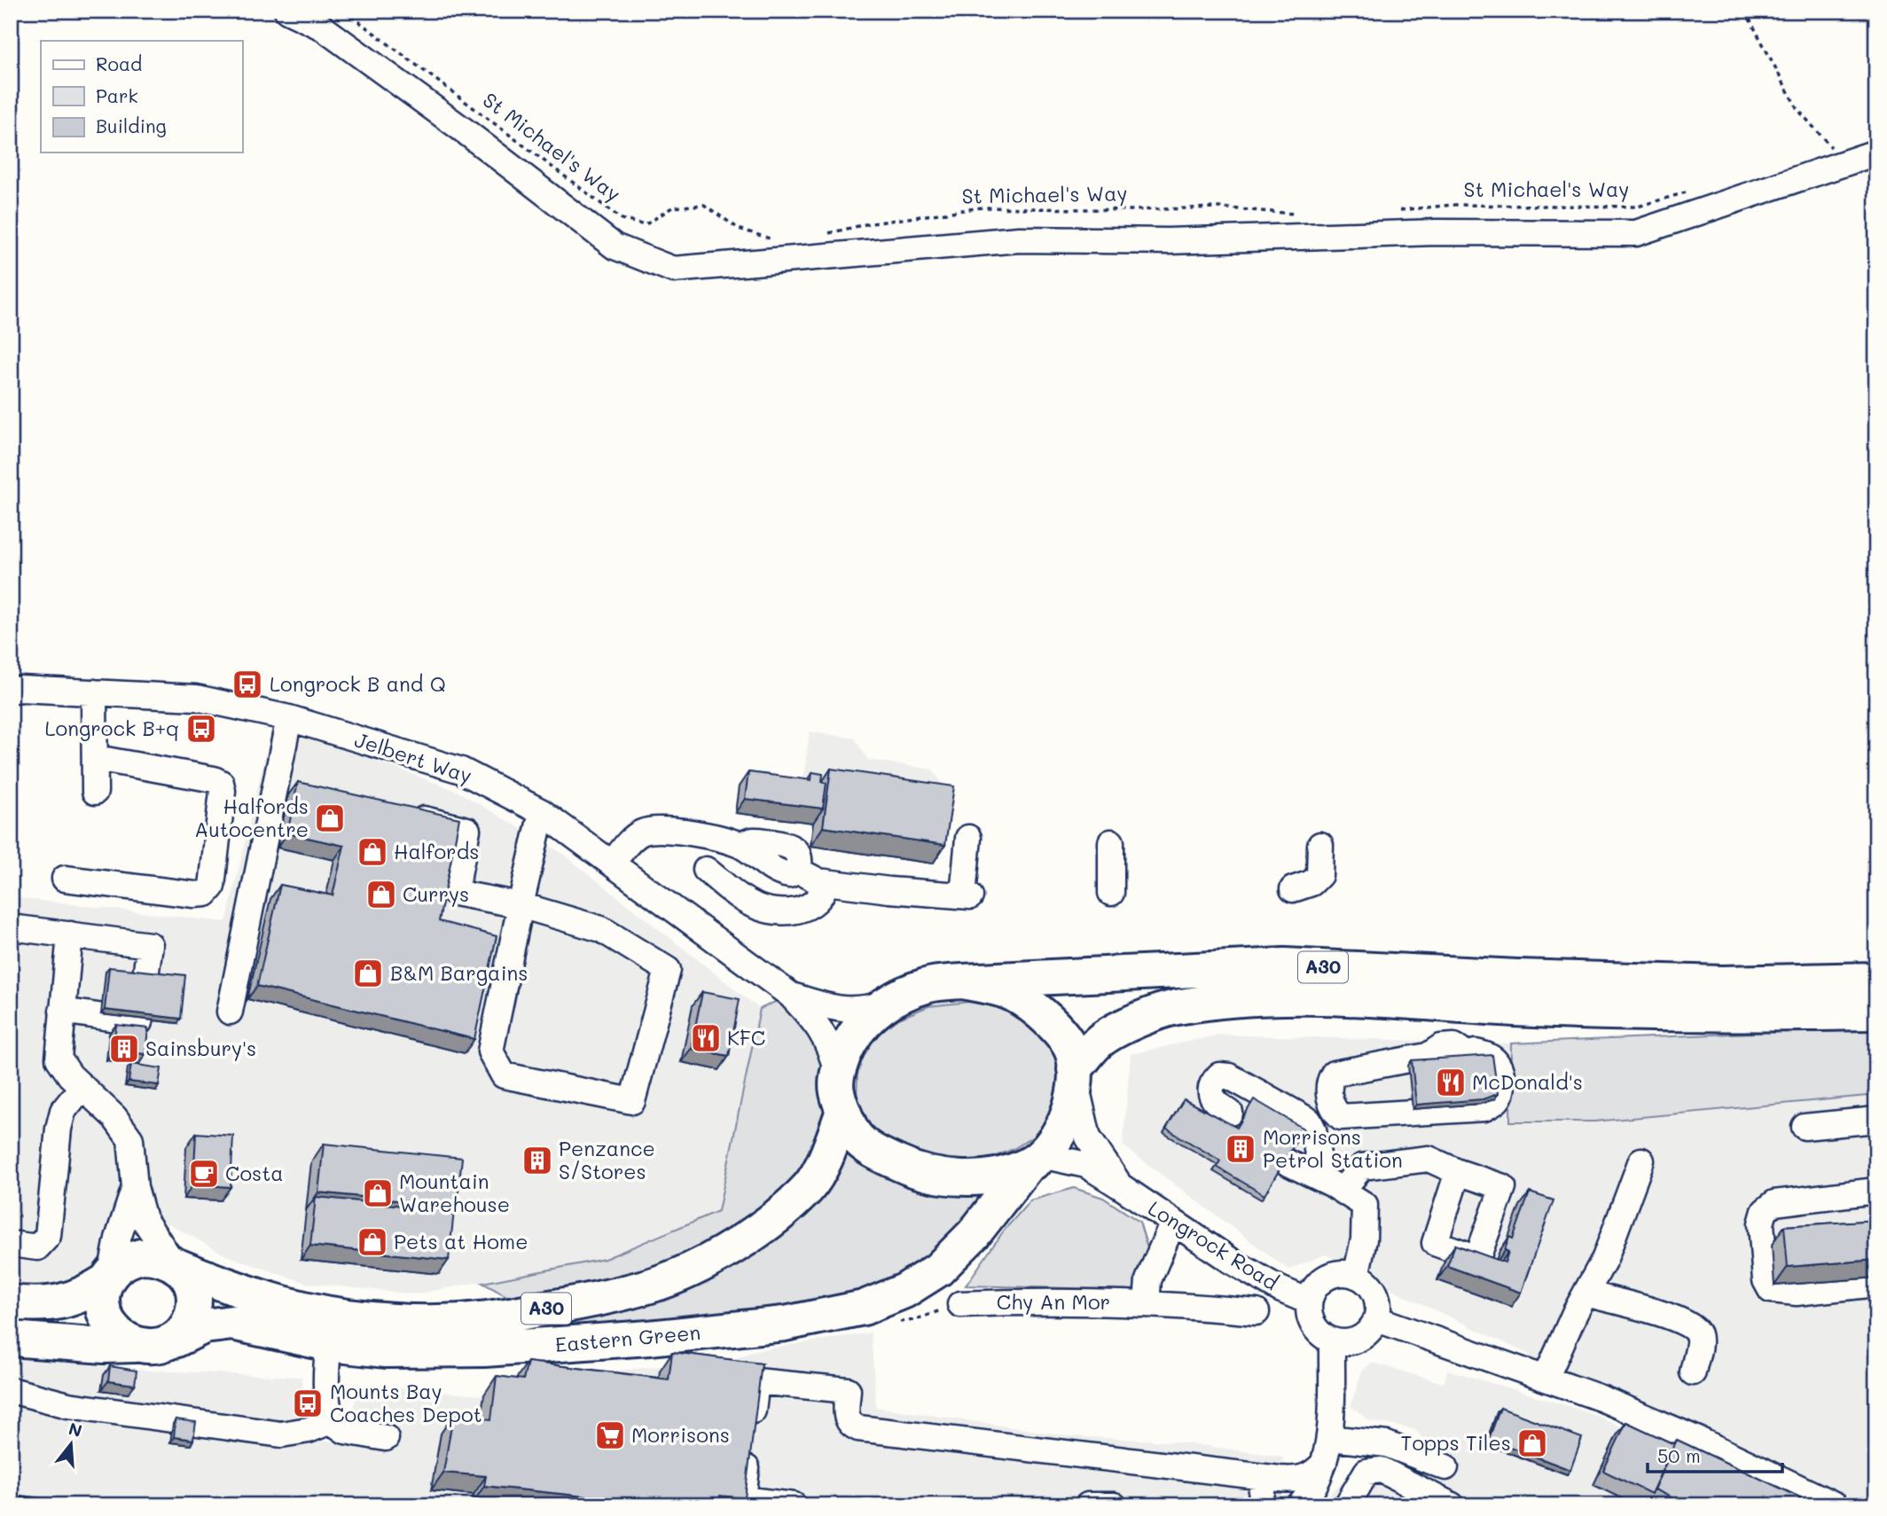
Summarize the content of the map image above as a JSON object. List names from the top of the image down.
{
  "streets": {
    "highway": ["A30", "Eastern Green"],
    "street": ["Jelbert Way", "Longrock Road", "Chy An Mor"],
    "path": ["St Michael's Way"]
  },
  "crossings": [
    ["Jelbert Way", "A30"],
    ["Jelbert Way", "Longrock Road"],
    ["Jelbert Way", "Eastern Green"],
    ["A30", "Longrock Road"],
    ["A30", "Eastern Green"],
    ["Longrock Road", "Eastern Green"]
  ],
  "places": {
    "bus stop": ["Longrock B and Q", "Longrock B+q", "Mounts Bay Coaches Depot"],
    "shop": [
      "Halfords Autocentre",
      "Halfords",
      "Currys",
      "B&M Bargains",
      "Mountain Warehouse",
      "Pets at Home",
      "Topps Tiles"
    ],
    "restaurant": ["KFC", "McDonald's"],
    "building": ["Sainsbury's", "Morrisons Petrol Station", "Penzance S/Stores"],
    "cafe": ["Costa"],
    "supermarket": ["Morrisons"]
  },
  "legend": ["Road", "Park", "Building"],
  "scale_bar": "50 m",
  "north": "top"
}
